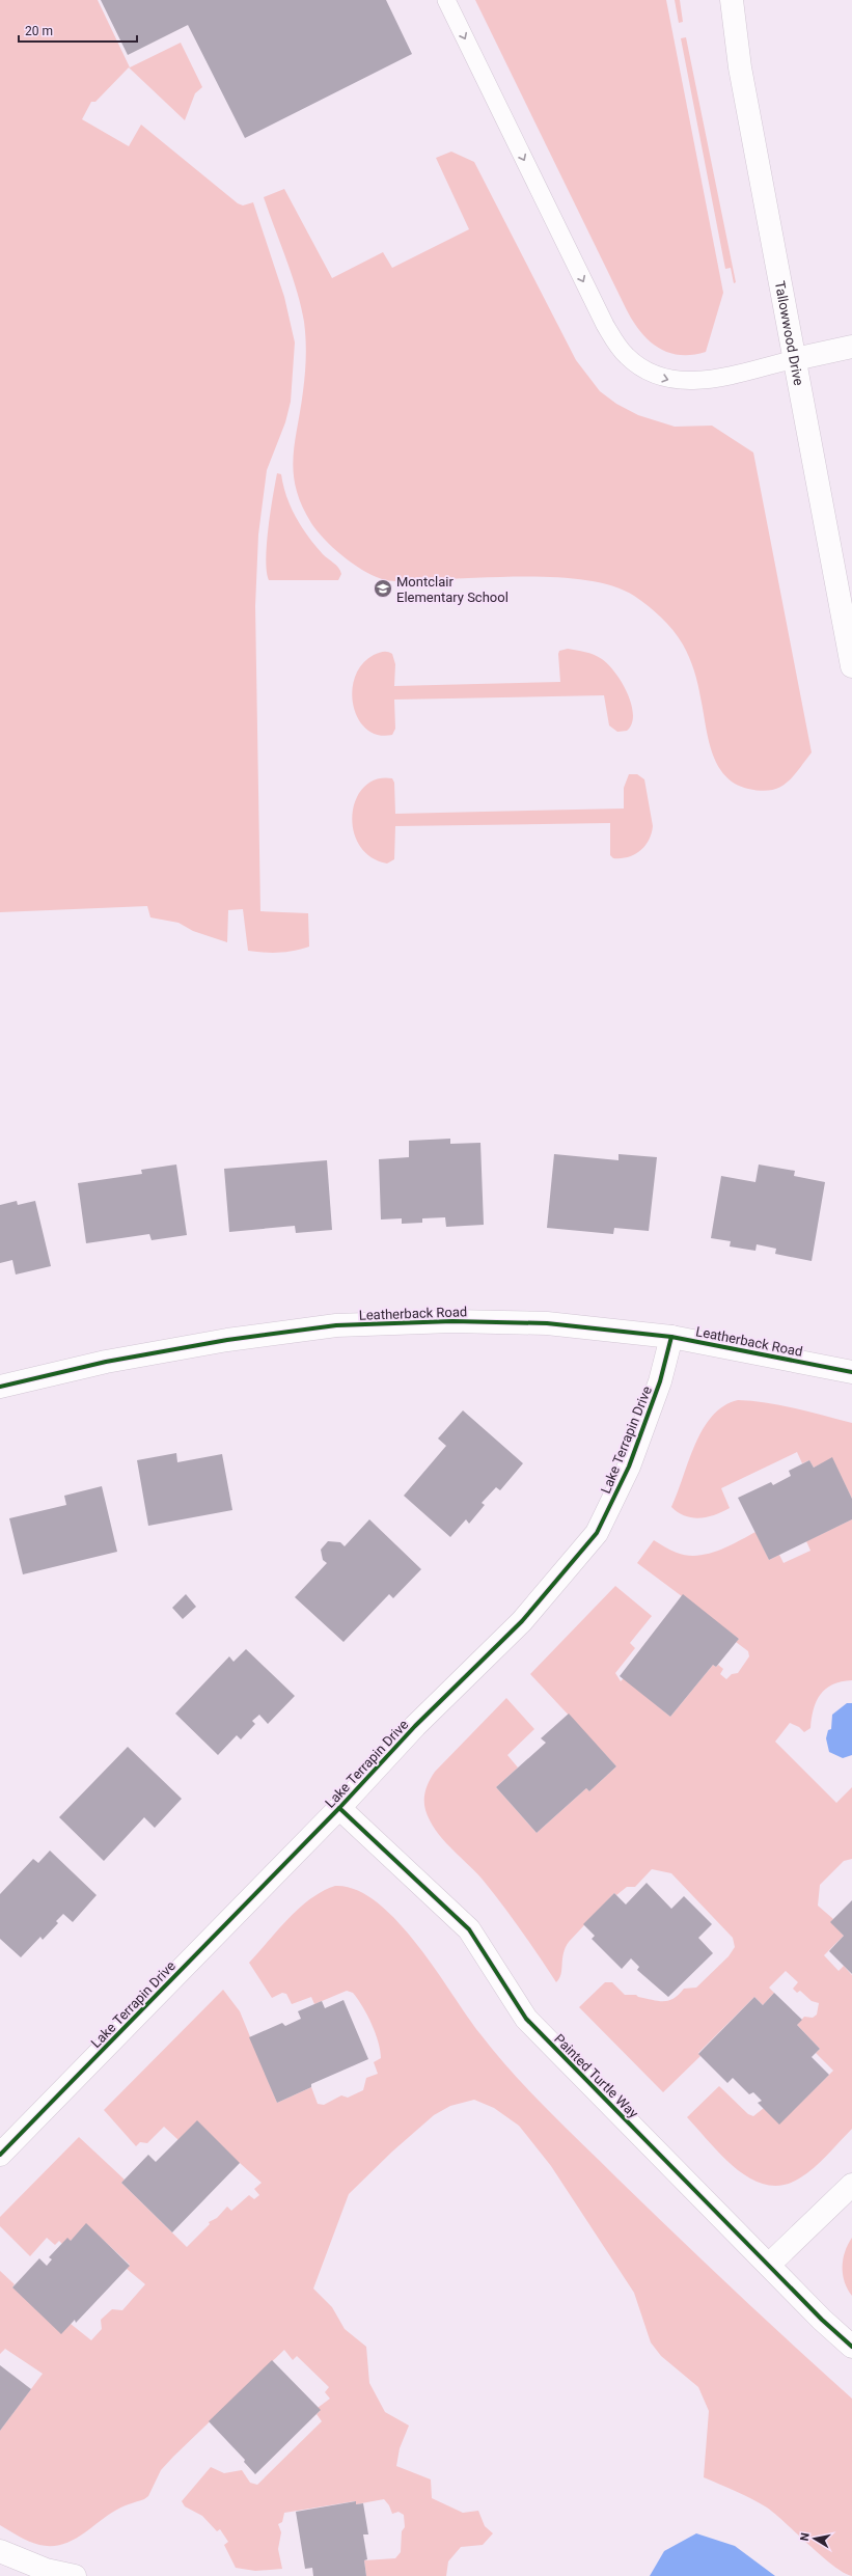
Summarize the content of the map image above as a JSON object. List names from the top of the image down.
{
  "streets": {
    "street": [
      "Tallowwood Drive",
      "Leatherback Road",
      "Lake Terrapin Drive",
      "Painted Turtle Way"
    ]
  },
  "crossings": [
    ["Leatherback Road", "Lake Terrapin Drive"],
    ["Lake Terrapin Drive", "Painted Turtle Way"]
  ],
  "places": {
    "school or university": ["Montclair Elementary School"]
  },
  "scale_bar": "20 m",
  "north": "left"
}
